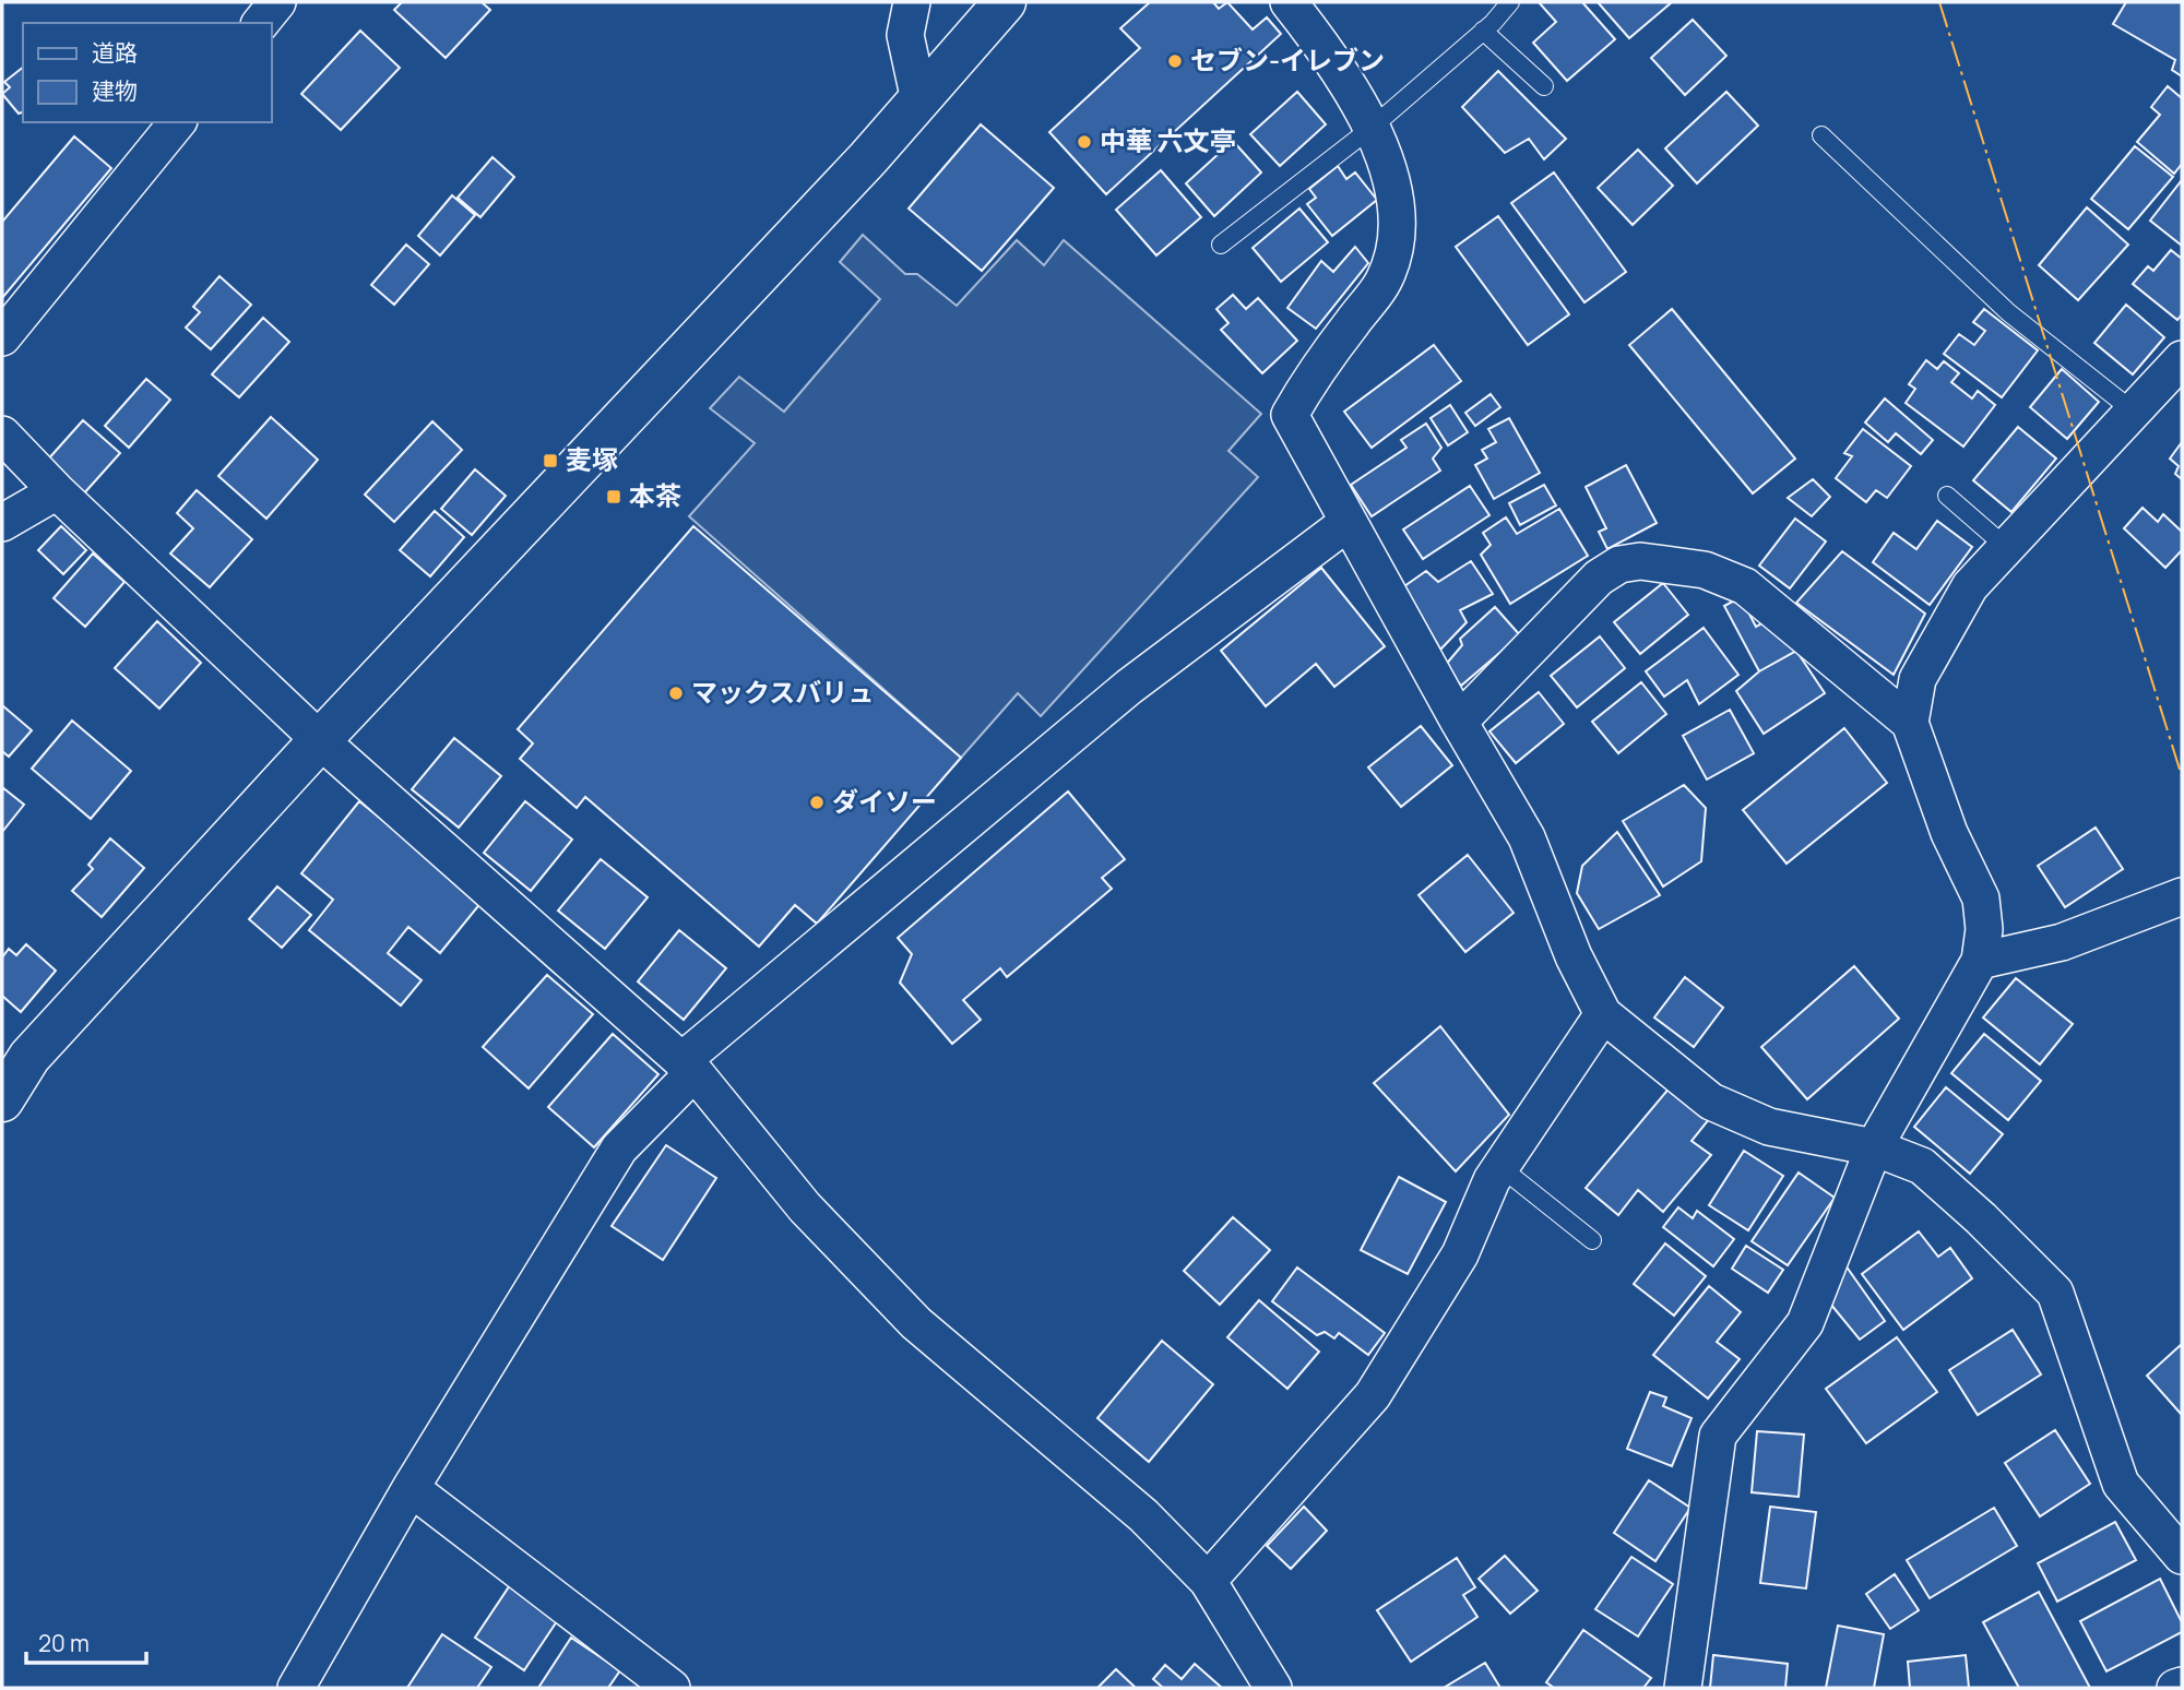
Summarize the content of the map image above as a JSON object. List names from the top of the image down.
{
  "places": {
    "other": [
      "セブン-イレブン",
      "中華 六文亭",
      "マックスバリュ",
      "ダイソー"
    ],
    "transit": ["麦塚", "本茶"]
  },
  "legend": ["道路", "建物"],
  "scale_bar": "20 m"
}
